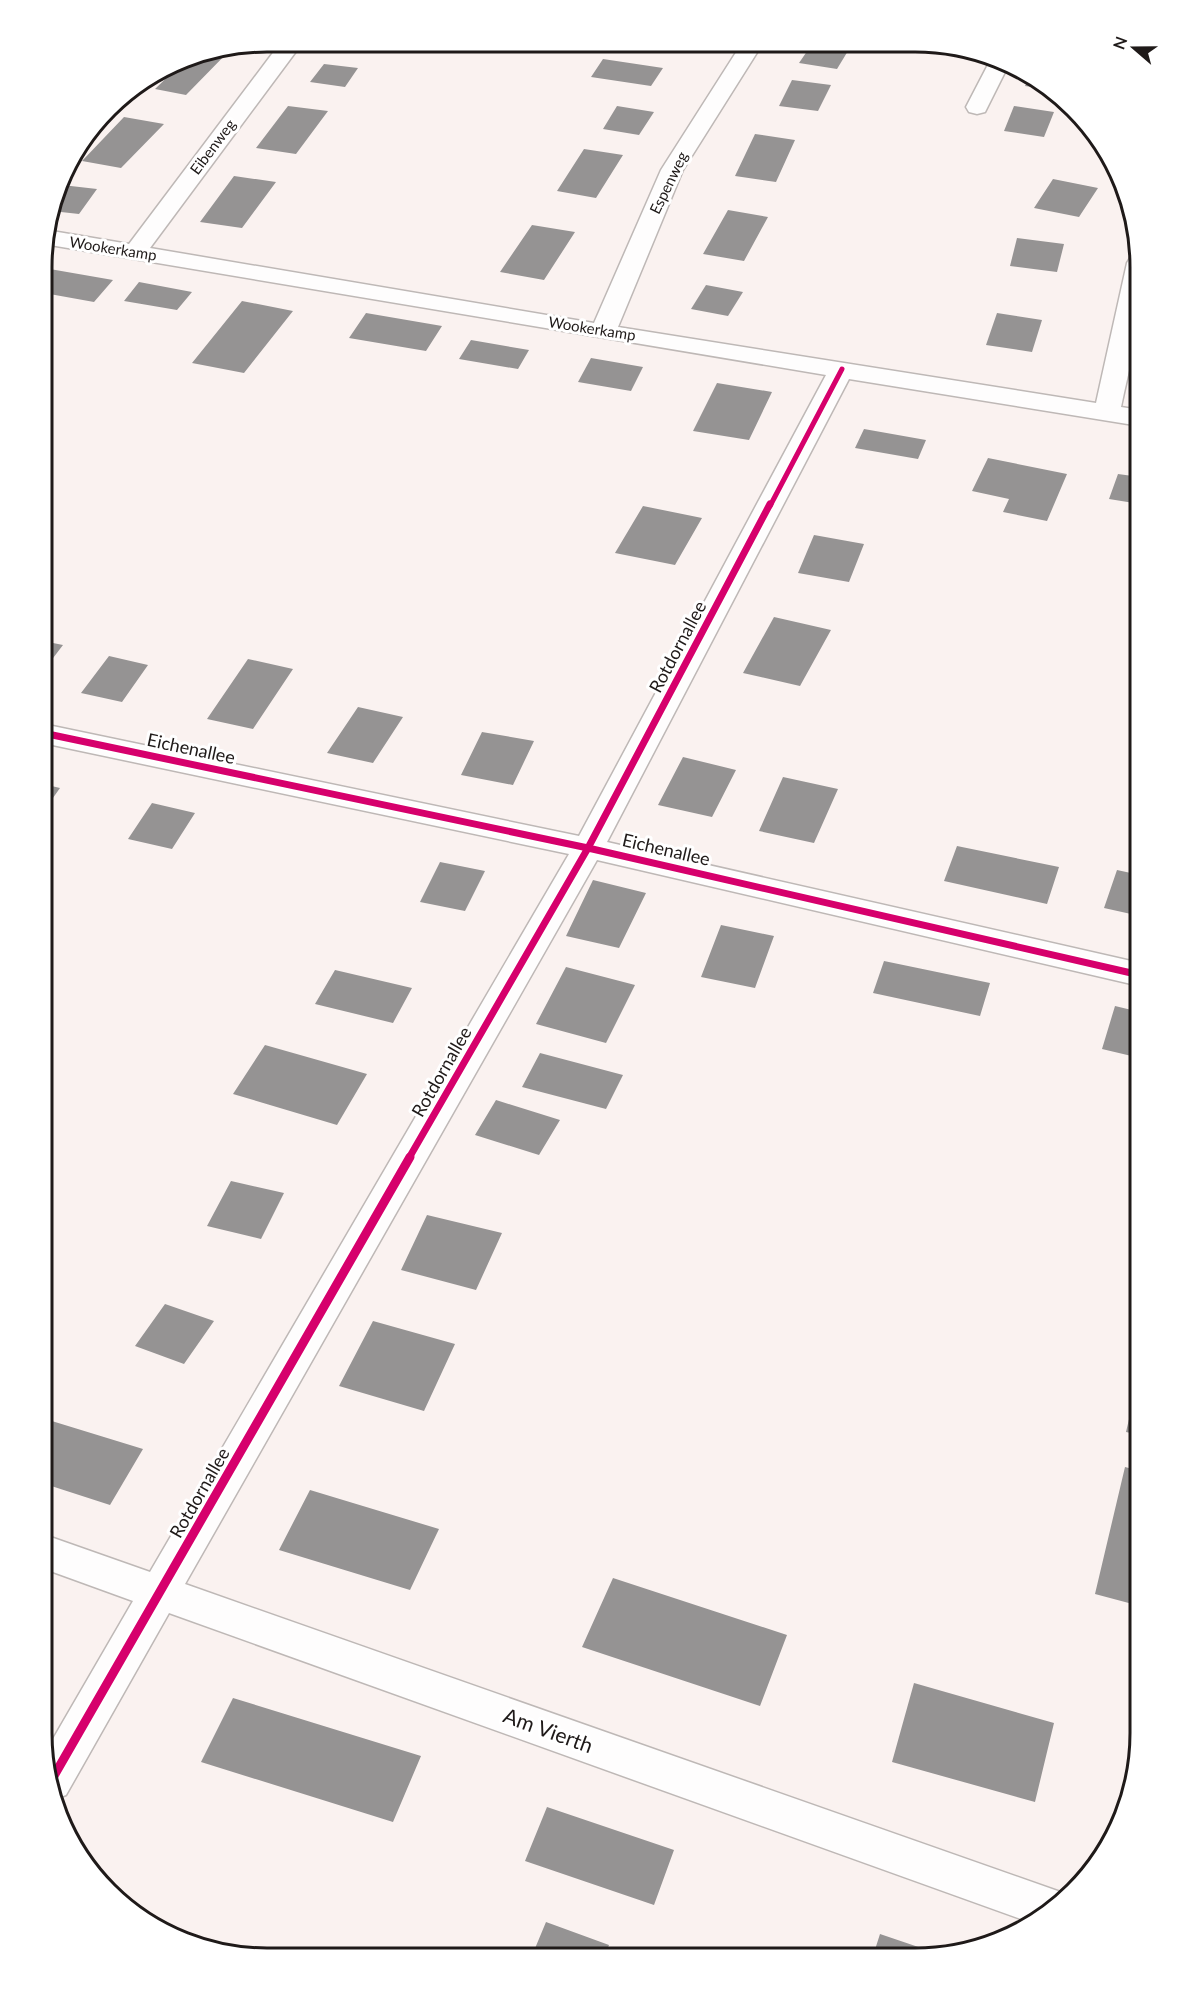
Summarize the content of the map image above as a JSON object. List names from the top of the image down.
{
  "streets": {
    "street": [
      "Eibenweg",
      "Espenweg",
      "Wookerkamp",
      "Rotdornallee",
      "Eichenallee",
      "Am Vierth"
    ]
  },
  "crossings": [
    ["Eibenweg", "Wookerkamp"],
    ["Espenweg", "Wookerkamp"],
    ["Wookerkamp", "Rotdornallee"],
    ["Rotdornallee", "Eichenallee"],
    ["Rotdornallee", "Am Vierth"]
  ],
  "north": "left"
}
